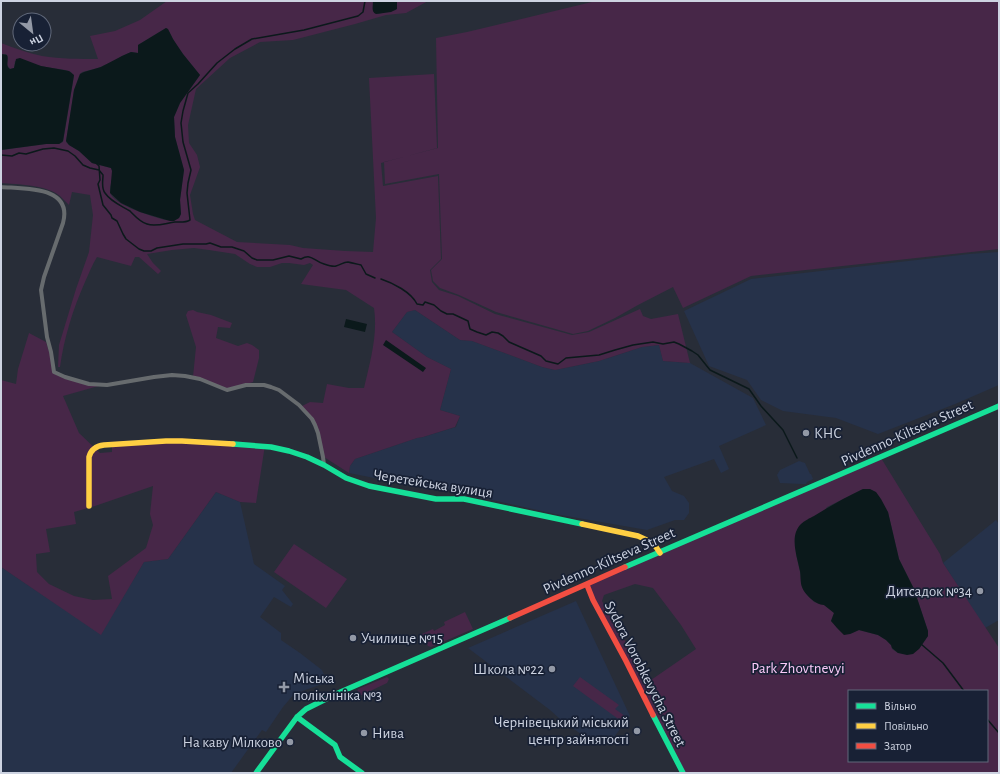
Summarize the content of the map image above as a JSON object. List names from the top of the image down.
{
  "streets": {
    "street": ["Pivdenno-Kiltseva Street", "Черетейська вулиця", "Sydora Vorobkevycha Street"]
  },
  "crossings": [
    ["Pivdenno-Kiltseva Street", "Черетейська вулиця"],
    ["Pivdenno-Kiltseva Street", "Sydora Vorobkevycha Street"]
  ],
  "parks": ["Park Zhovtnevyi"],
  "places": {
    "other": [
      "КНС",
      "Дитсадок №34",
      "Училище №15",
      "Школа №22",
      "Чернівецький міський центр зайнятості",
      "Нива",
      "На каву Мілково"
    ],
    "health": ["Міська поліклініка №3"]
  },
  "legend": ["Вільно", "Повільно", "Затор"],
  "north": "bottom right"
}
